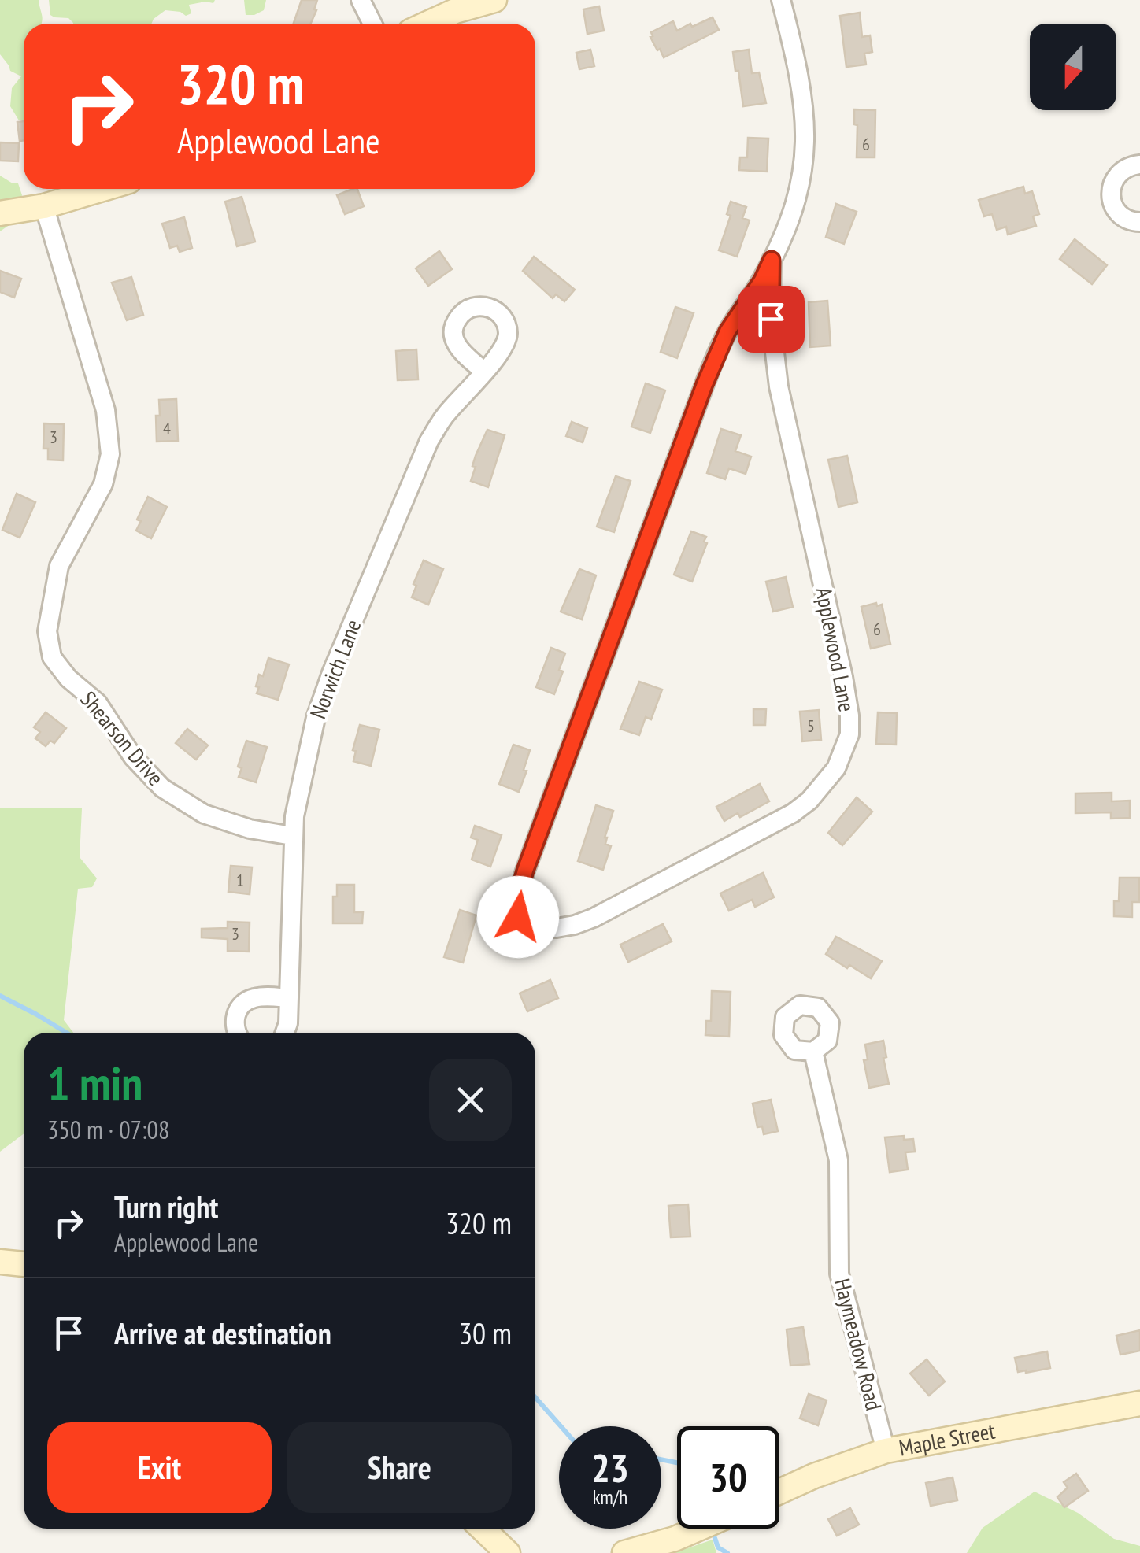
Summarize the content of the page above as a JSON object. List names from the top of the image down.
{
  "streets": {
    "street": [
      "Applewood Lane",
      "Norwich Lane",
      "Shearson Drive",
      "Haymeadow Road",
      "Maple Street"
    ]
  },
  "crossings": [
    ["Norwich Lane", "Shearson Drive"],
    ["Haymeadow Road", "Maple Street"]
  ],
  "house_numbers": [
    "6",
    "4",
    "3",
    "6",
    "5",
    "1",
    "3"
  ],
  "north": "bottom",
  "page": {
    "turn": ["320 m", "Applewood Lane"],
    "heading": ["1 min", "350 m · 07:08"],
    "list": [
      {
        "name": "Turn right",
        "note": "Applewood Lane",
        "value": "320 m"
      },
      {
        "name": "Arrive at destination",
        "value": "30 m"
      }
    ],
    "buttons": ["Exit", "Share"],
    "speed": "23 km/h",
    "limit": "30"
  }
}
